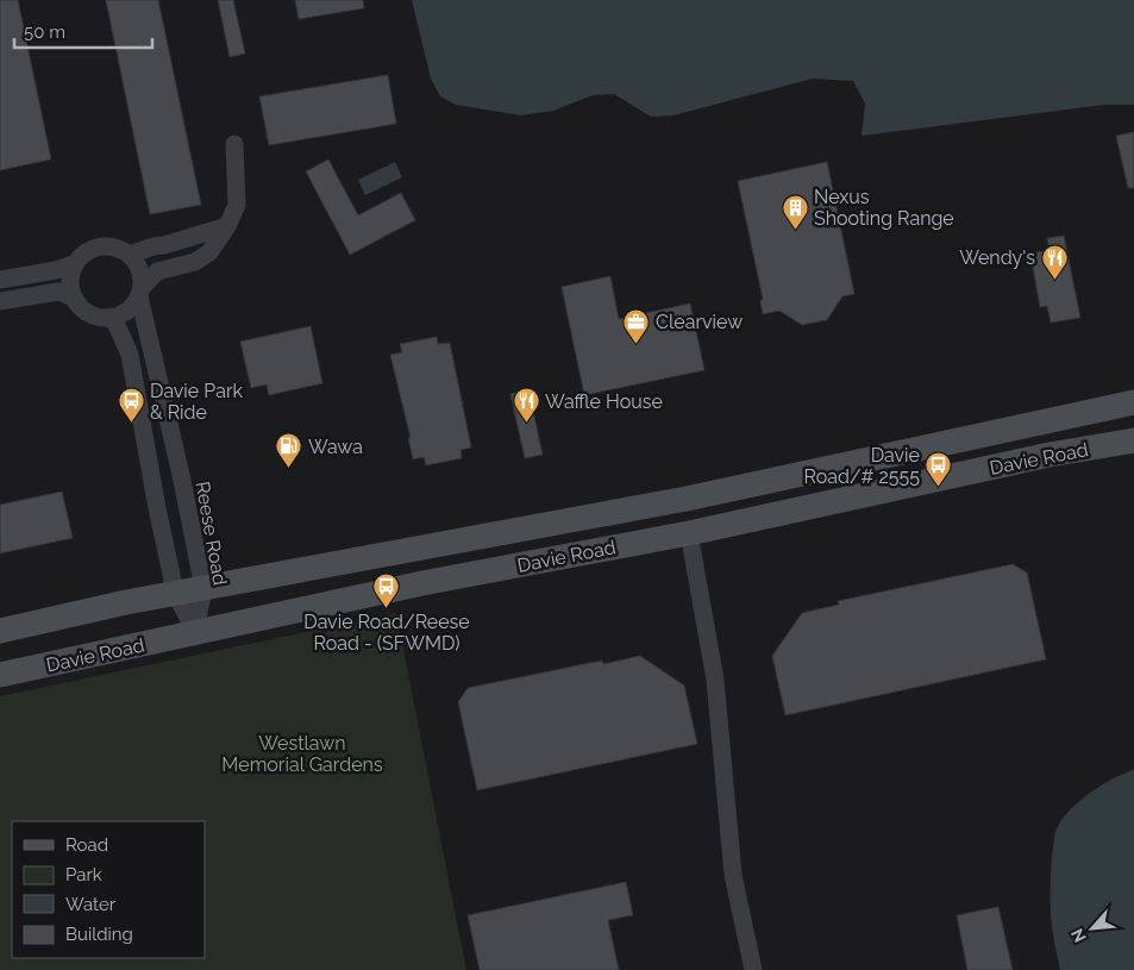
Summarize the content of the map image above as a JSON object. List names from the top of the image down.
{
  "streets": {
    "main road": ["Davie Road"],
    "street": ["Reese Road"]
  },
  "crossings": [
    ["Davie Road", "Reese Road"]
  ],
  "parks": ["Westlawn Memorial Gardens"],
  "places": {
    "building": ["Nexus Shooting Range"],
    "restaurant": ["Wendy's", "Waffle House"],
    "office": ["Clearview"],
    "bus stop": ["Davie Park & Ride", "Davie Road/# 2555", "Davie Road/Reese Road - (SFWMD)"],
    "fuel station": ["Wawa"]
  },
  "legend": [
    "Road",
    "Park",
    "Water",
    "Building"
  ],
  "scale_bar": "50 m",
  "north": "bottom left"
}
